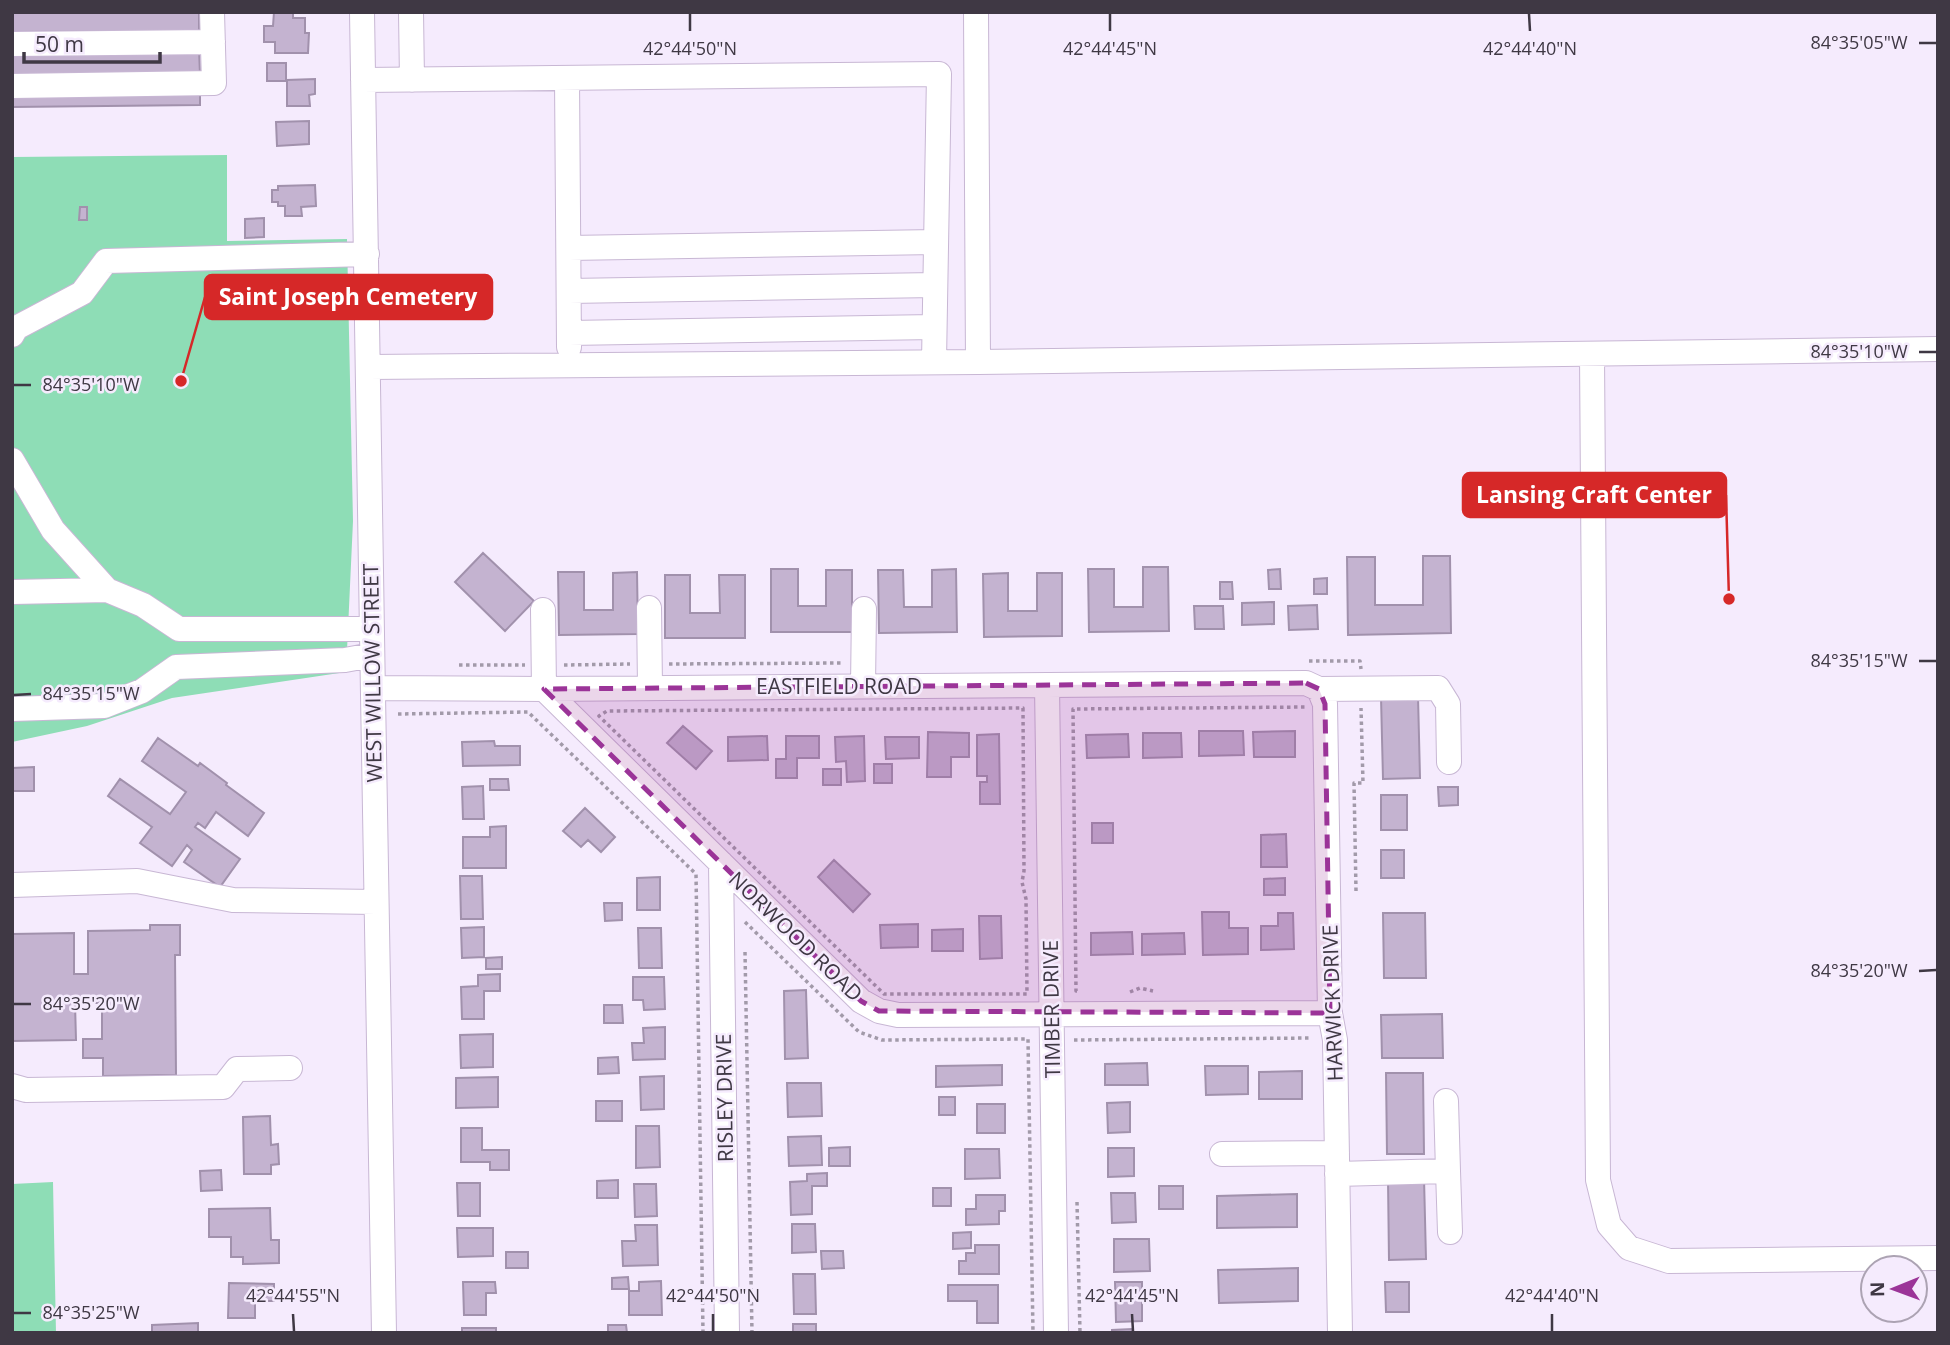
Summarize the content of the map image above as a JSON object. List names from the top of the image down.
{
  "streets": {
    "street": [
      "WEST WILLOW STREET",
      "EASTFIELD ROAD",
      "NORWOOD ROAD",
      "HARWICK DRIVE",
      "TIMBER DRIVE",
      "RISLEY DRIVE"
    ]
  },
  "crossings": [
    ["WEST WILLOW STREET", "EASTFIELD ROAD"],
    ["EASTFIELD ROAD", "NORWOOD ROAD"],
    ["EASTFIELD ROAD", "HARWICK DRIVE"],
    ["EASTFIELD ROAD", "TIMBER DRIVE"],
    ["NORWOOD ROAD", "HARWICK DRIVE"],
    ["NORWOOD ROAD", "TIMBER DRIVE"],
    ["NORWOOD ROAD", "RISLEY DRIVE"]
  ],
  "places": ["Saint Joseph Cemetery", "Lansing Craft Center"],
  "scale_bar": "50 m",
  "north": "left",
  "coordinates": [
    "84°35'05\"W",
    "42°44'50\"N",
    "42°44'45\"N",
    "42°44'40\"N",
    "84°35'10\"W",
    "84°35'15\"W",
    "84°35'20\"W",
    "42°44'55\"N",
    "84°35'25\"W"
  ]
}
